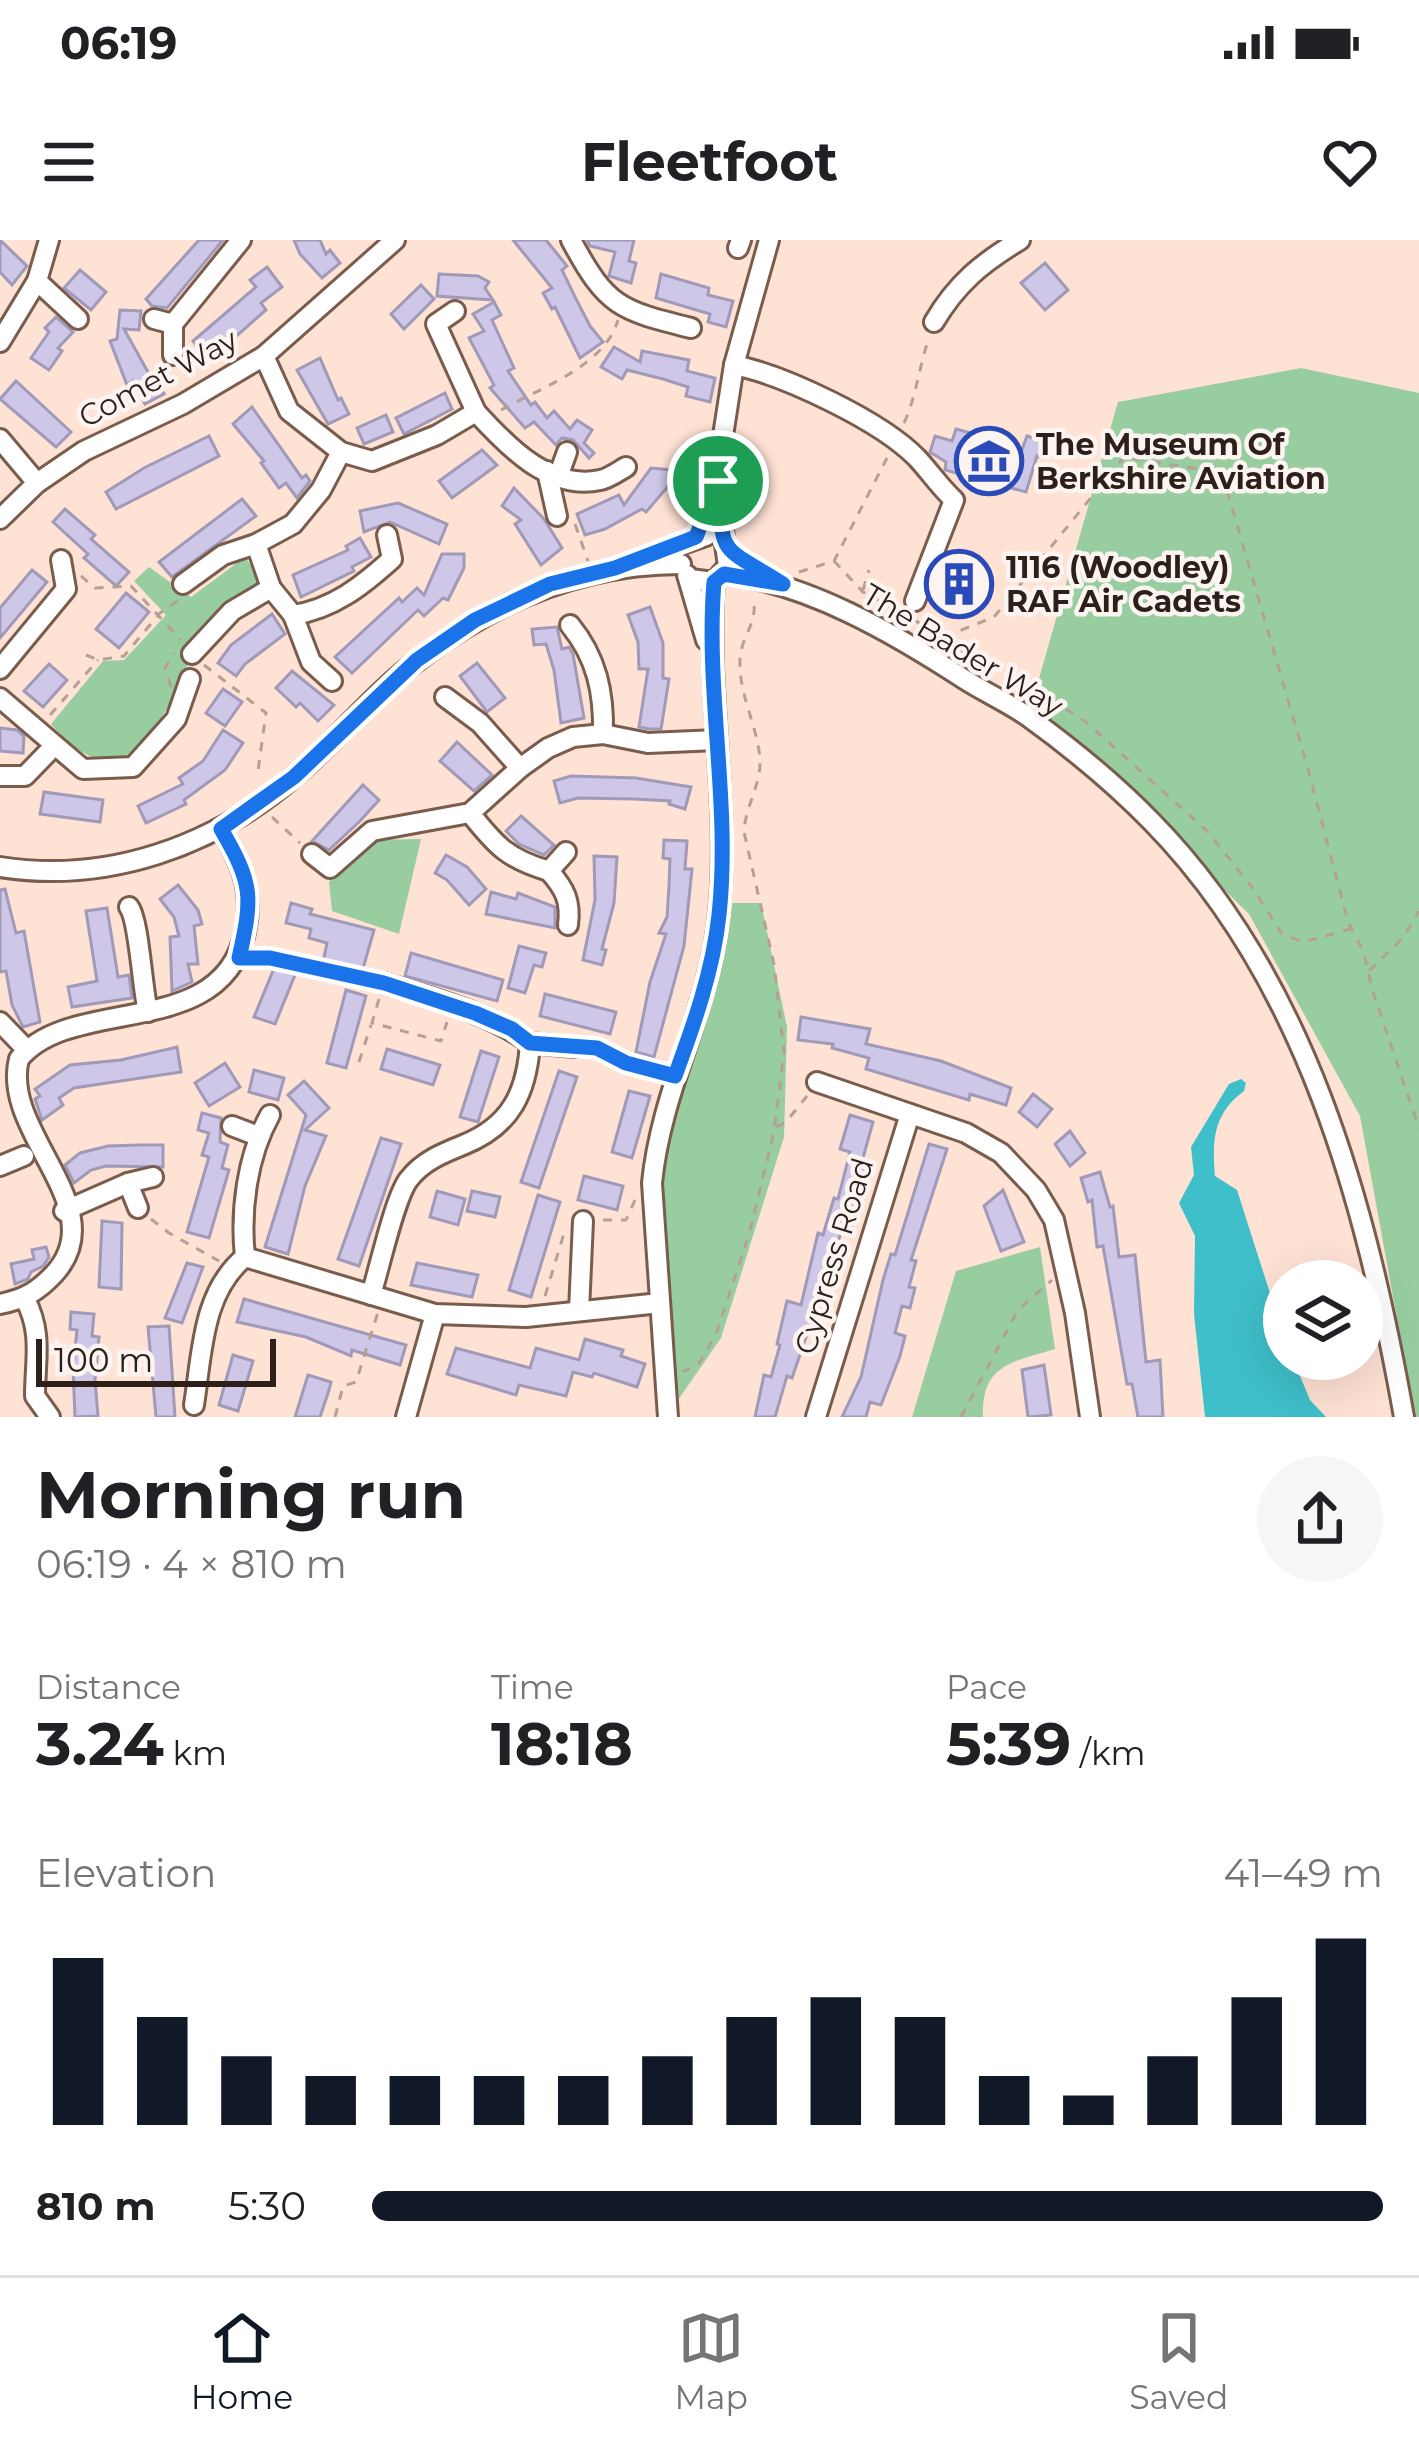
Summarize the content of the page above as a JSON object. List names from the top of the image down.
{
  "streets": {
    "street": ["Comet Way", "The Bader Way", "Cypress Road"]
  },
  "places": {
    "museum": ["The Museum Of Berkshire Aviation"],
    "building": ["1116 (Woodley) RAF Air Cadets"]
  },
  "scale_bar": "100 m",
  "page": {
    "status": "06:19",
    "header": "Fleetfoot",
    "scale": "100 m",
    "heading": ["Morning run", "06:19 · 4 × 810 m"],
    "stats": [
      ["Distance", "3.24 km"],
      ["Time", "18:18"],
      ["Pace", "5:39 /km"]
    ],
    "chart": ["Elevation", "41–49 m"],
    "list": [
      {
        "name": "810 m",
        "note": "5:30"
      }
    ],
    "tabs": ["Home", "Map", "Saved"]
  }
}
